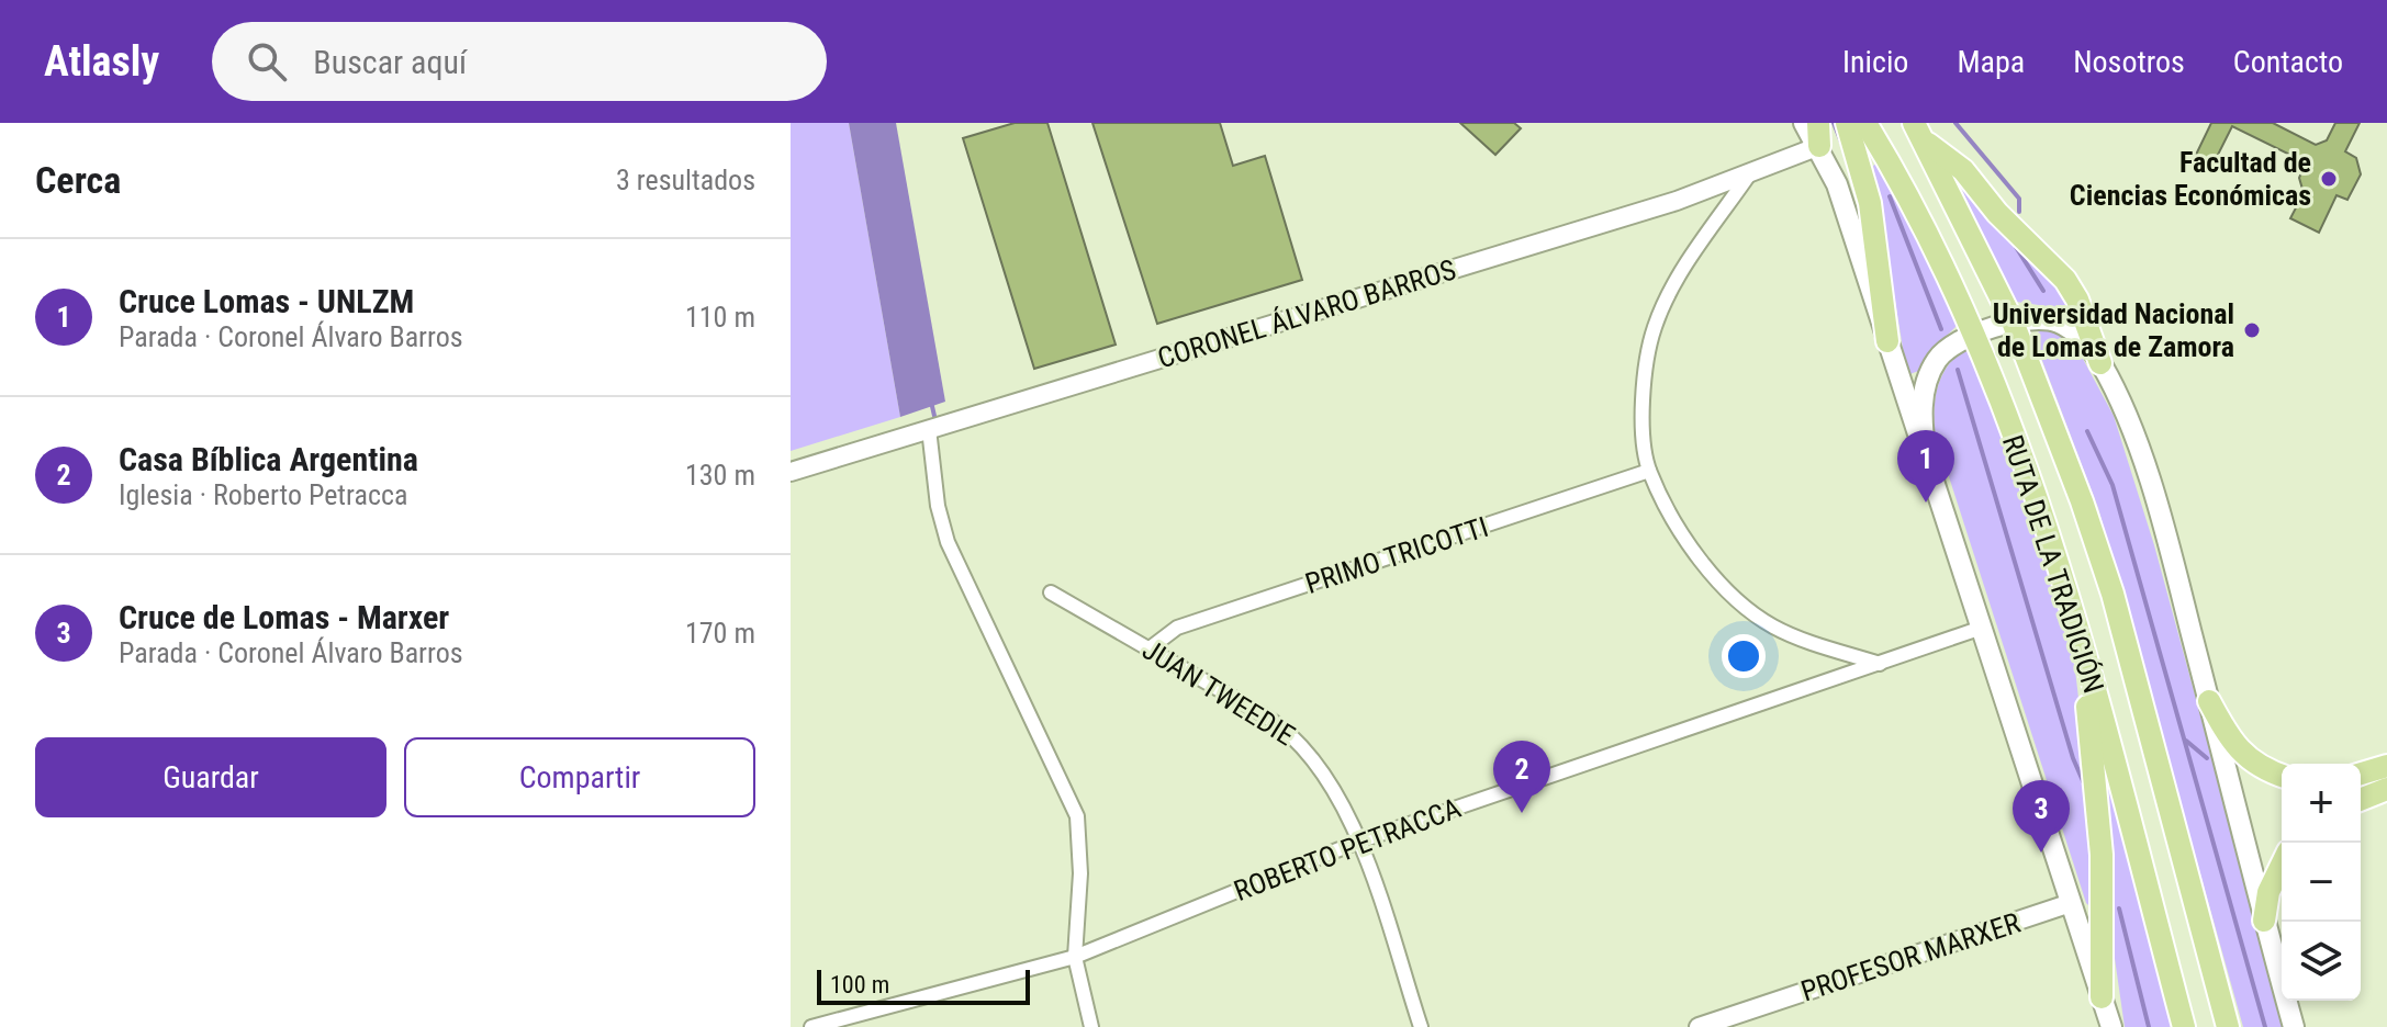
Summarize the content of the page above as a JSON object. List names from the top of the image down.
{
  "streets": {
    "main road": ["RUTA DE LA TRADICIÓN"],
    "street": [
      "CORONEL ÁLVARO BARROS",
      "PRIMO TRICOTTI",
      "JUAN TWEEDIE",
      "ROBERTO PETRACCA",
      "PROFESOR MARXER"
    ]
  },
  "crossings": [
    ["PRIMO TRICOTTI", "JUAN TWEEDIE"],
    ["JUAN TWEEDIE", "ROBERTO PETRACCA"]
  ],
  "places": ["Facultad de Ciencias Económicas", "Universidad Nacional de Lomas de Zamora"],
  "scale_bar": "100 m",
  "page": {
    "header": "Atlasly",
    "search": "Buscar aquí",
    "nav": [
      "Inicio",
      "Mapa",
      "Nosotros",
      "Contacto"
    ],
    "heading": ["Cerca", "3 resultados"],
    "list": [
      {
        "mark": "1",
        "name": "Cruce Lomas - UNLZM",
        "note": "Parada · Coronel Álvaro Barros",
        "value": "110 m"
      },
      {
        "mark": "2",
        "name": "Casa Bíblica Argentina",
        "note": "Iglesia · Roberto Petracca",
        "value": "130 m"
      },
      {
        "mark": "3",
        "name": "Cruce de Lomas - Marxer",
        "note": "Parada · Coronel Álvaro Barros",
        "value": "170 m"
      }
    ],
    "pins": ["1", "2", "3"],
    "buttons": ["Guardar", "Compartir"],
    "map_buttons": ["+", "−"],
    "scale": "100 m"
  }
}
